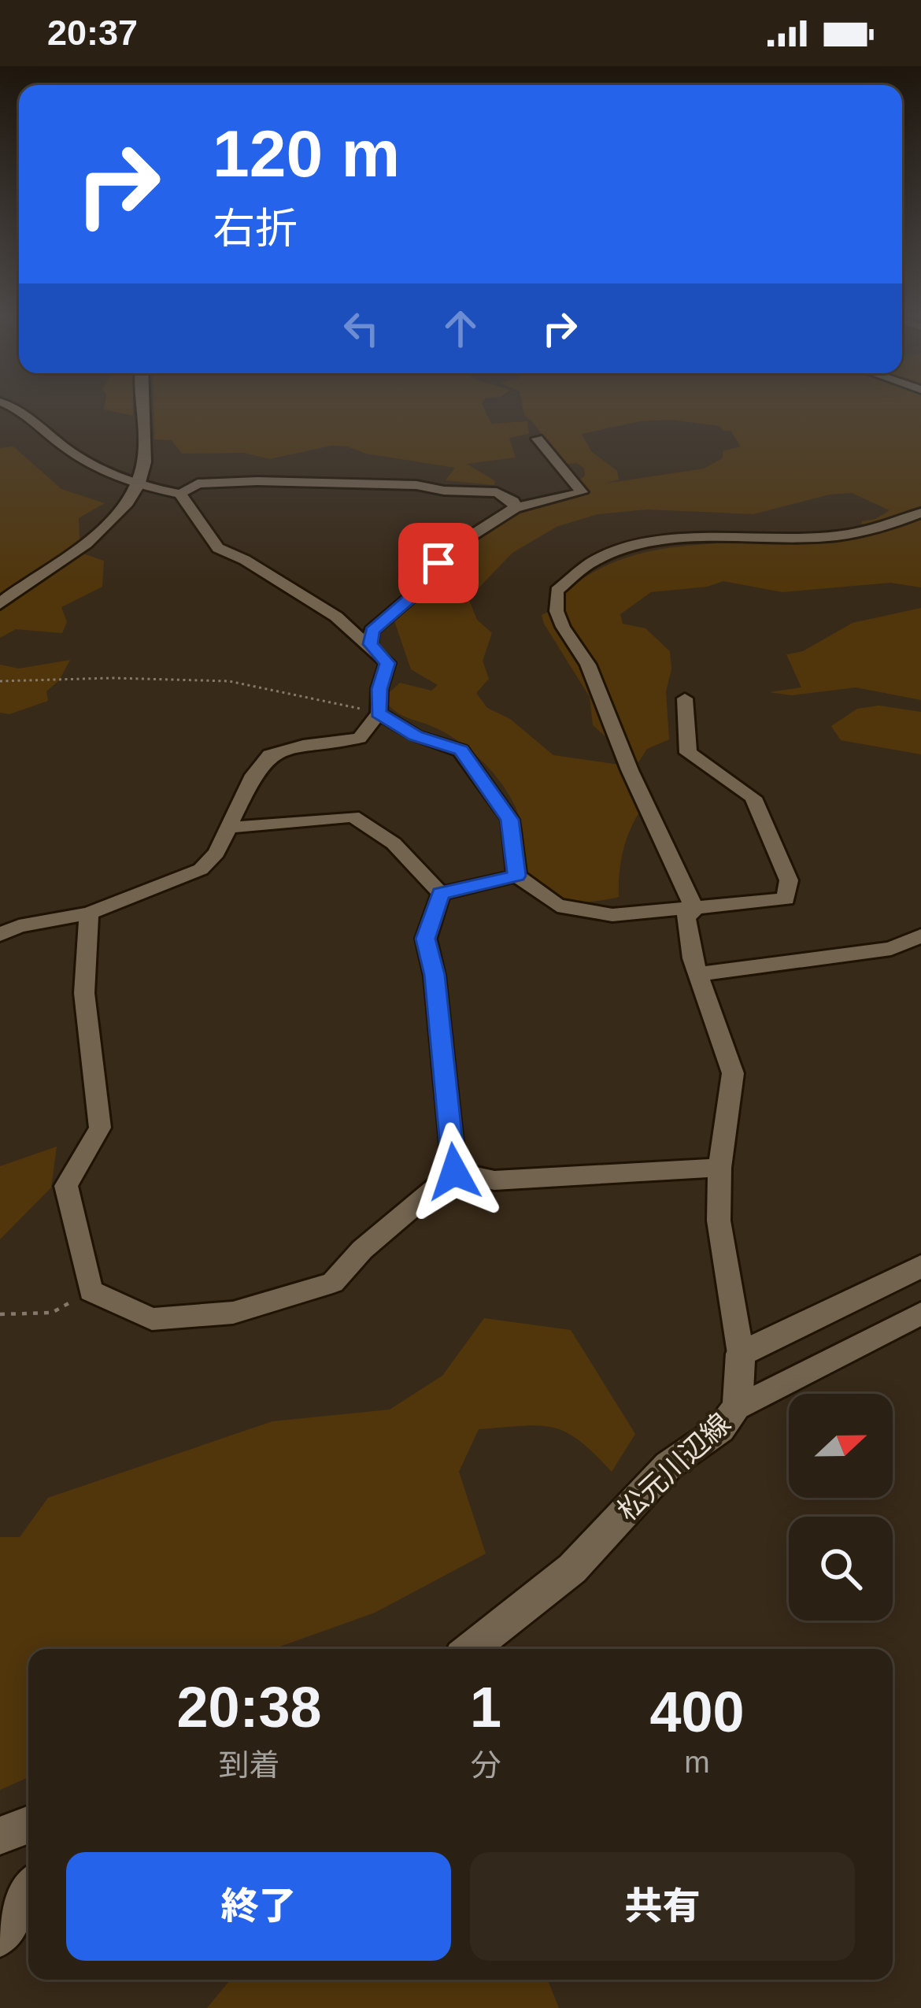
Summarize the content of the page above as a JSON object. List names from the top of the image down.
{
  "streets": {
    "street": ["松元川辺線"]
  },
  "north": "right",
  "page": {
    "status": "20:37",
    "turn": ["120 m", "右折"],
    "eta": [
      "20:38",
      "到着",
      "1",
      "分",
      "400",
      "m"
    ],
    "buttons": ["終了", "共有"]
  }
}
